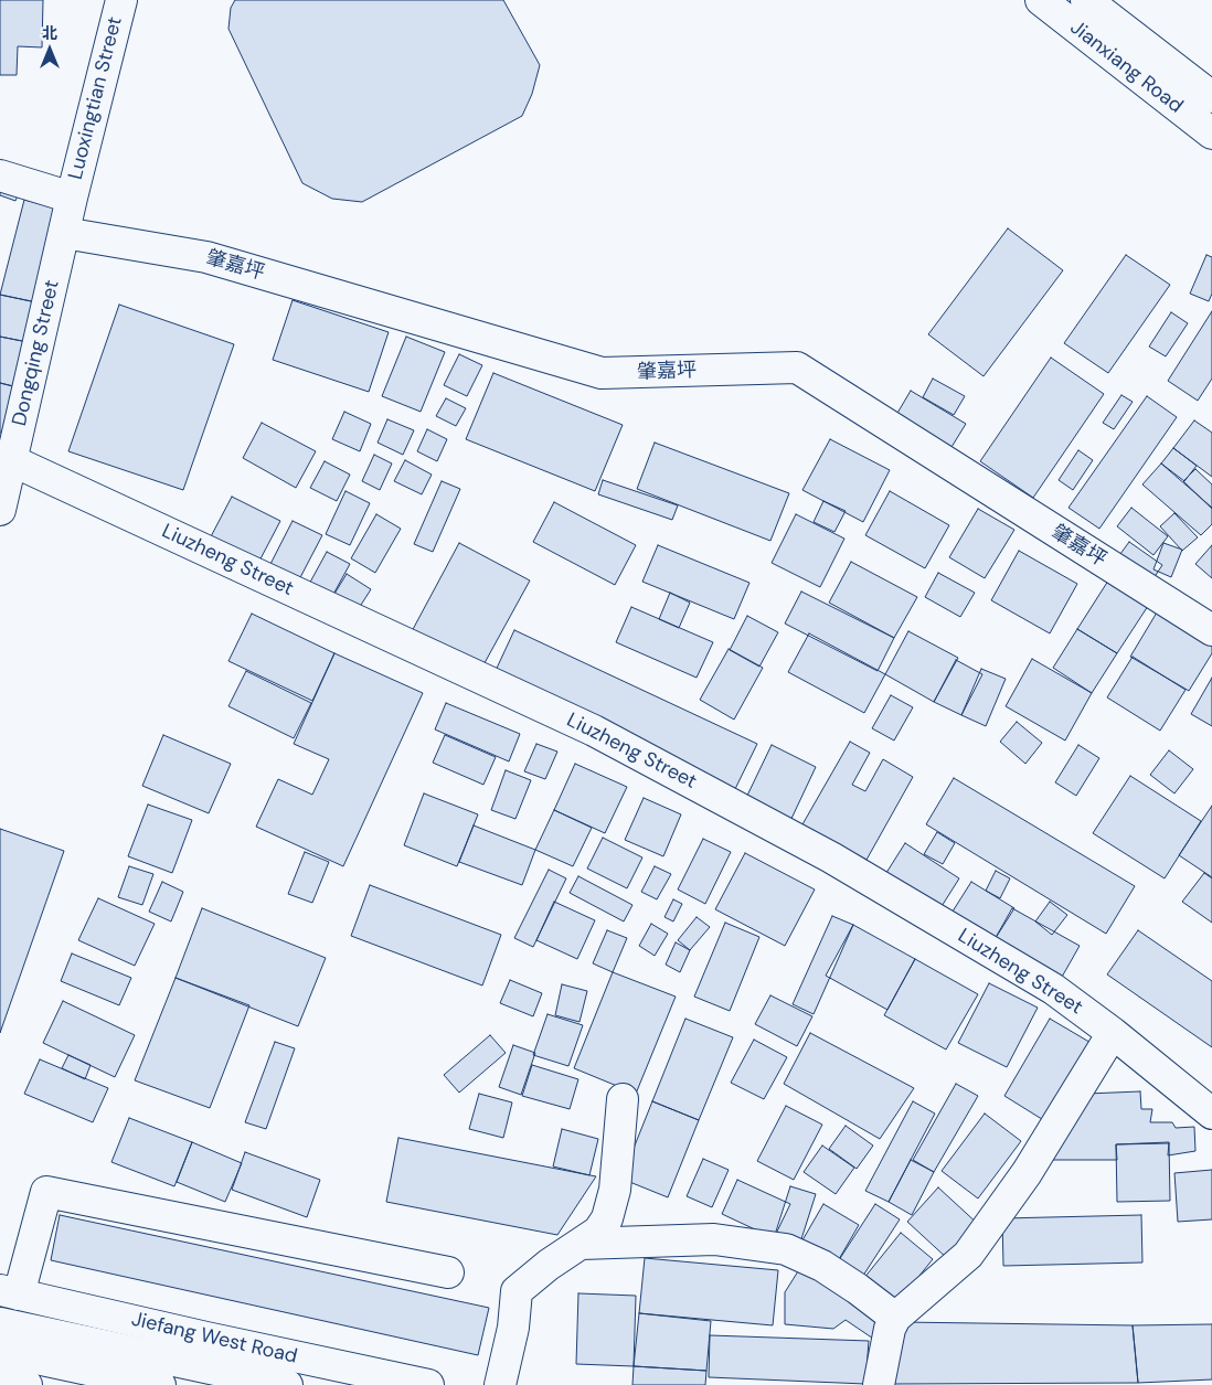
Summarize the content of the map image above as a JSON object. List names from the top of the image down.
{
  "streets": {
    "street": [
      "Jianxiang Road",
      "Luoxingtian Street",
      "肇嘉坪",
      "Dongqing Street",
      "Liuzheng Street",
      "Jiefang West Road"
    ]
  },
  "crossings": [
    ["Luoxingtian Street", "Dongqing Street"],
    ["肇嘉坪", "Dongqing Street"],
    ["Dongqing Street", "Liuzheng Street"]
  ],
  "north": "top"
}
